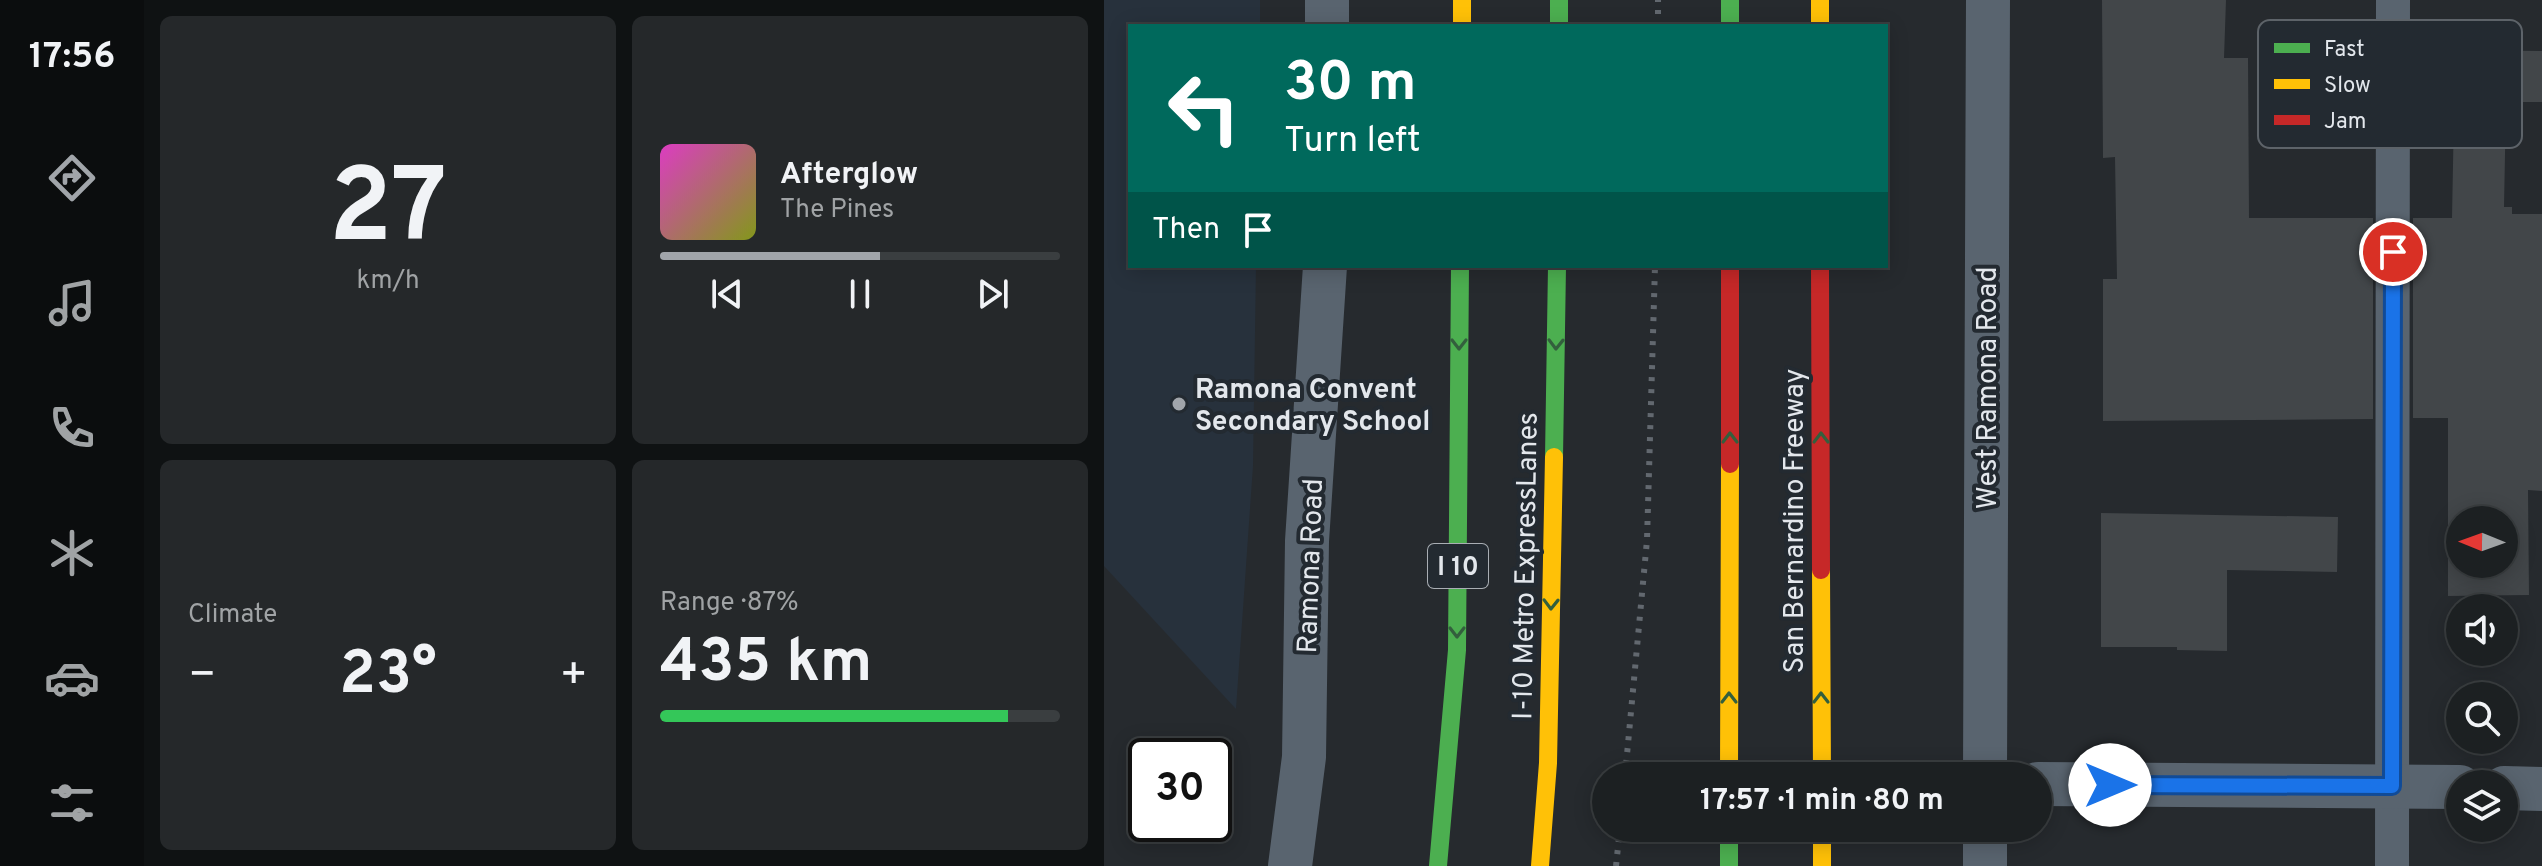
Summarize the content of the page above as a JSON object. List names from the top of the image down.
{
  "streets": {
    "highway": ["San Bernardino Freeway", "I 10", "I-10 Metro ExpressLanes"],
    "street": ["West Ramona Road", "Ramona Road"]
  },
  "places": ["Ramona Convent Secondary School"],
  "legend": ["Fast", "Slow", "Jam"],
  "north": "left",
  "page": {
    "tabs": "17:56",
    "tile": [
      ["27", "km/h"],
      "Climate",
      ["Range · 87%", "435 km"]
    ],
    "turn": ["30 m", "Turn left"],
    "song": ["Afterglow", "The Pines"],
    "then": "Then",
    "heat": ["−", "23°", "+"],
    "limit": "30",
    "trip": "17:57 · 1 min · 80 m"
  }
}
